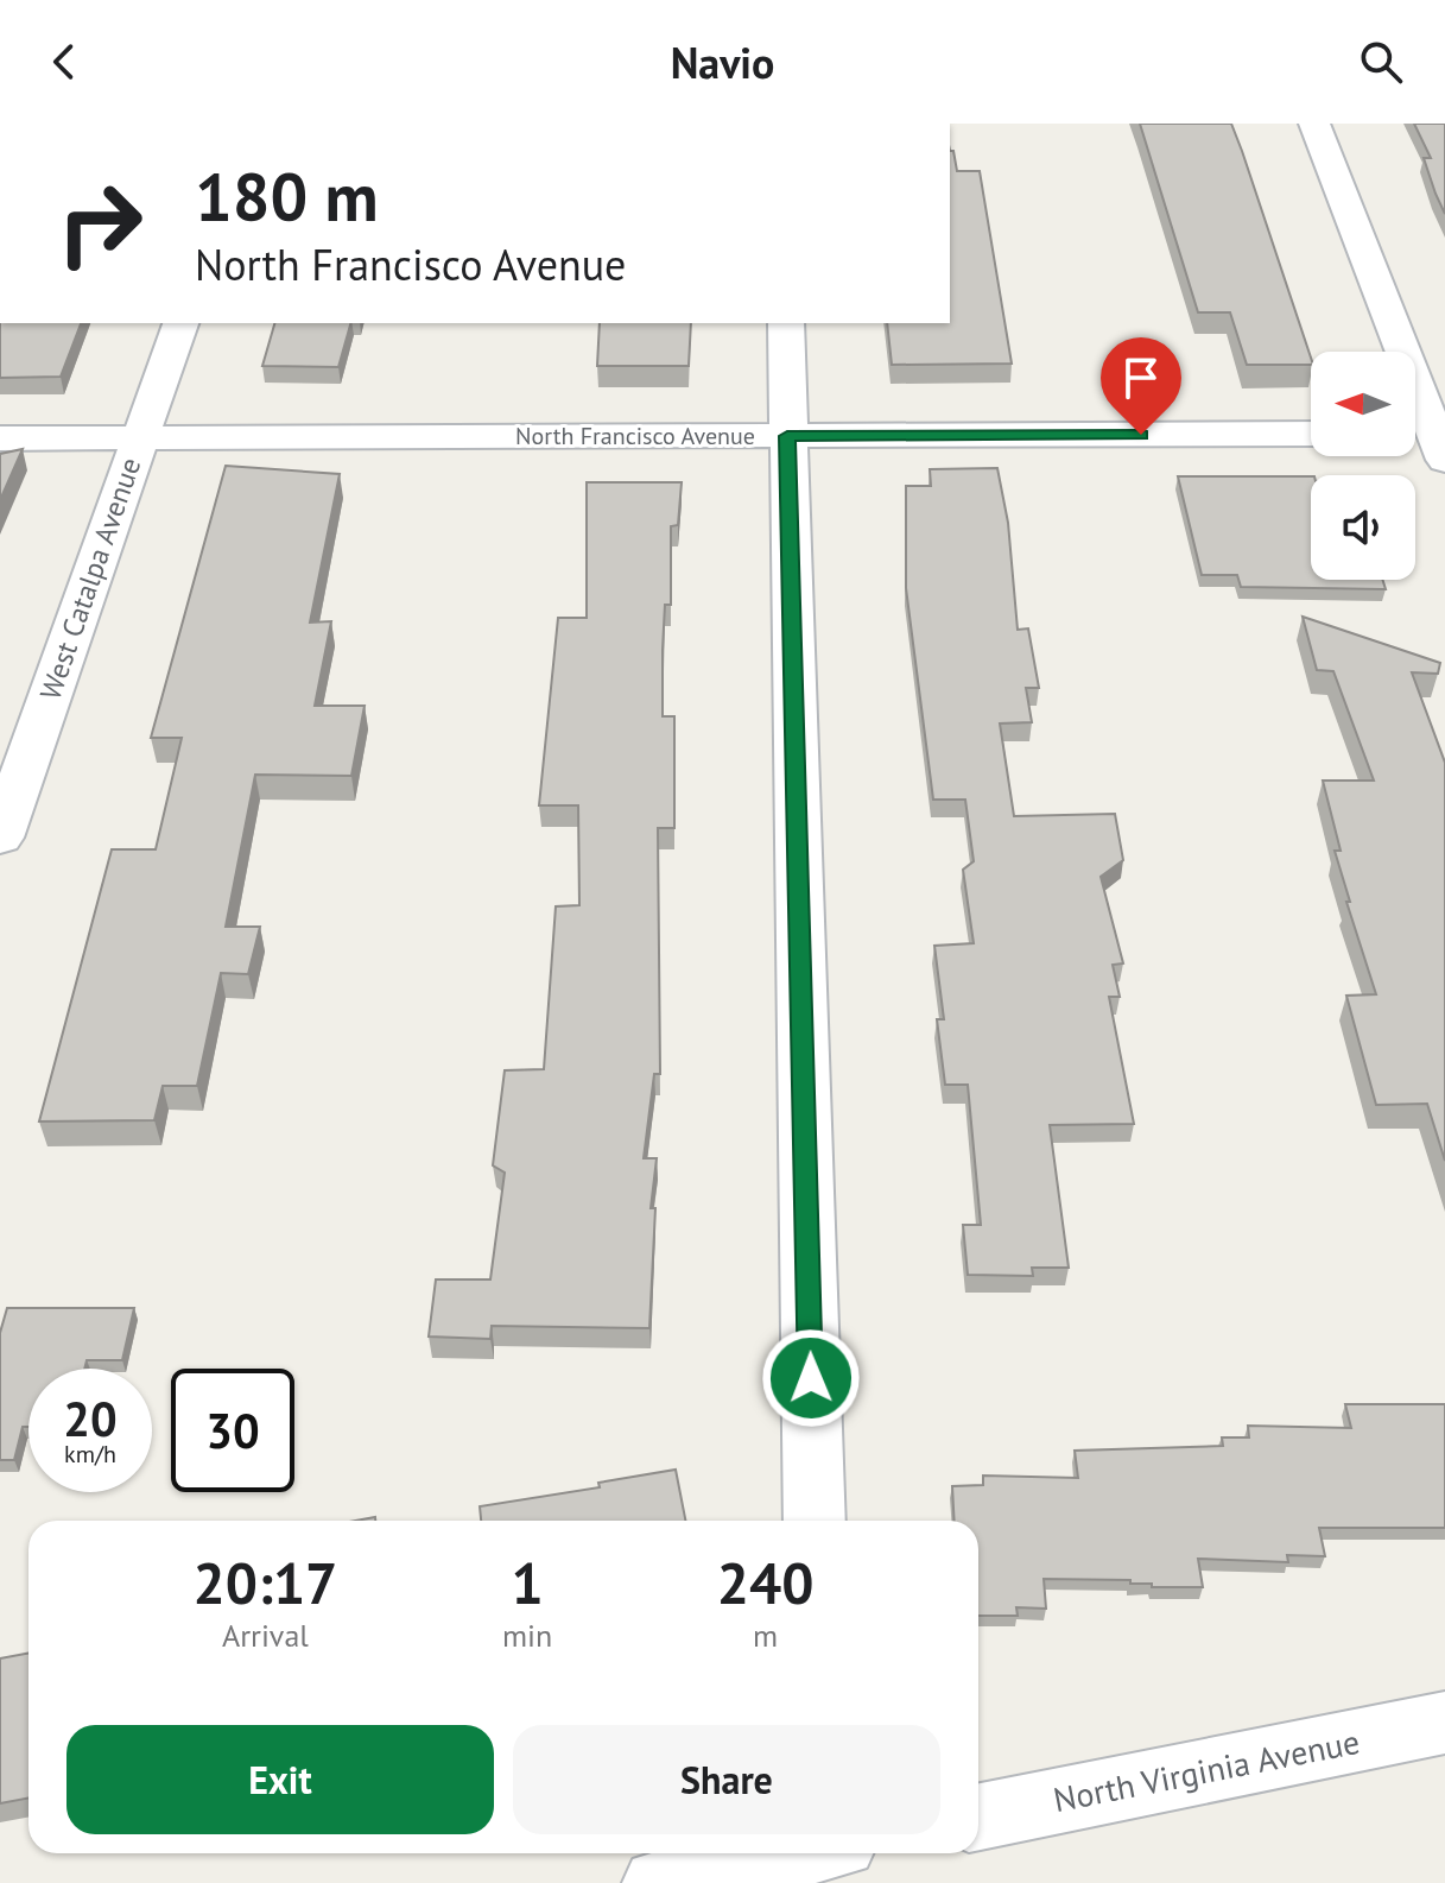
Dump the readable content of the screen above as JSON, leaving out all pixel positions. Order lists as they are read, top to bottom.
{
  "streets": {
    "street": ["North Francisco Avenue", "West Catalpa Avenue", "North Virginia Avenue"]
  },
  "crossings": [
    ["North Francisco Avenue", "West Catalpa Avenue"]
  ],
  "north": "left",
  "page": {
    "header": "Navio",
    "turn": ["180 m", "North Francisco Avenue"],
    "speed": "20 km/h",
    "limit": "30",
    "eta": [
      "20:17",
      "Arrival",
      "1",
      "min",
      "240",
      "m"
    ],
    "buttons": ["Exit", "Share"]
  }
}
